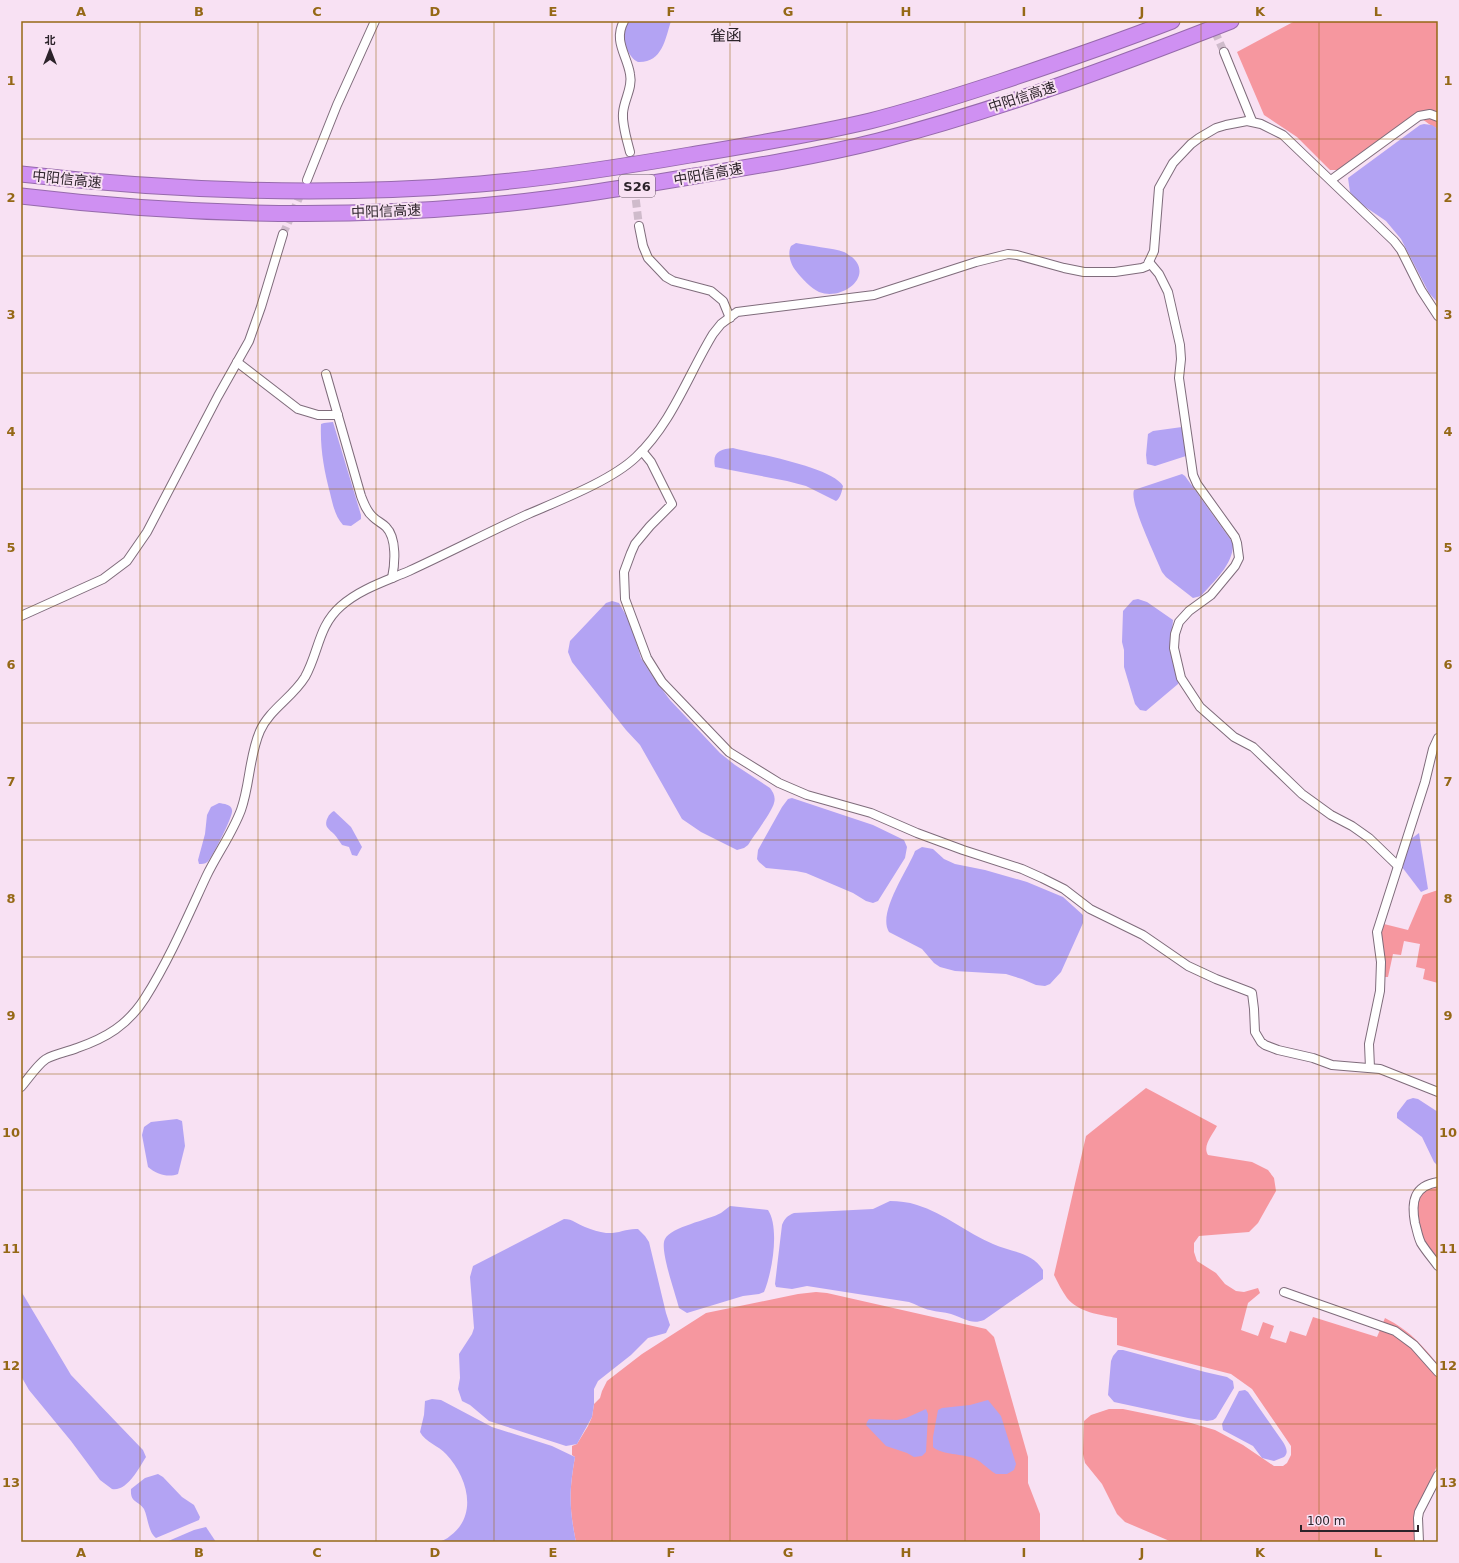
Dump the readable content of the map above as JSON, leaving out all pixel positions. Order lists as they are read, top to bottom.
{
  "streets": {
    "highway": ["中阳信高速", "S26"]
  },
  "districts": ["雀函"],
  "scale_bar": "100 m",
  "north": "top",
  "grid": {
    "columns": [
      "A",
      "B",
      "C",
      "D",
      "E",
      "F",
      "G",
      "H",
      "I",
      "J",
      "K",
      "L"
    ],
    "rows": [
      "1",
      "2",
      "3",
      "4",
      "5",
      "6",
      "7",
      "8",
      "9",
      "10",
      "11",
      "12",
      "13"
    ]
  }
}
